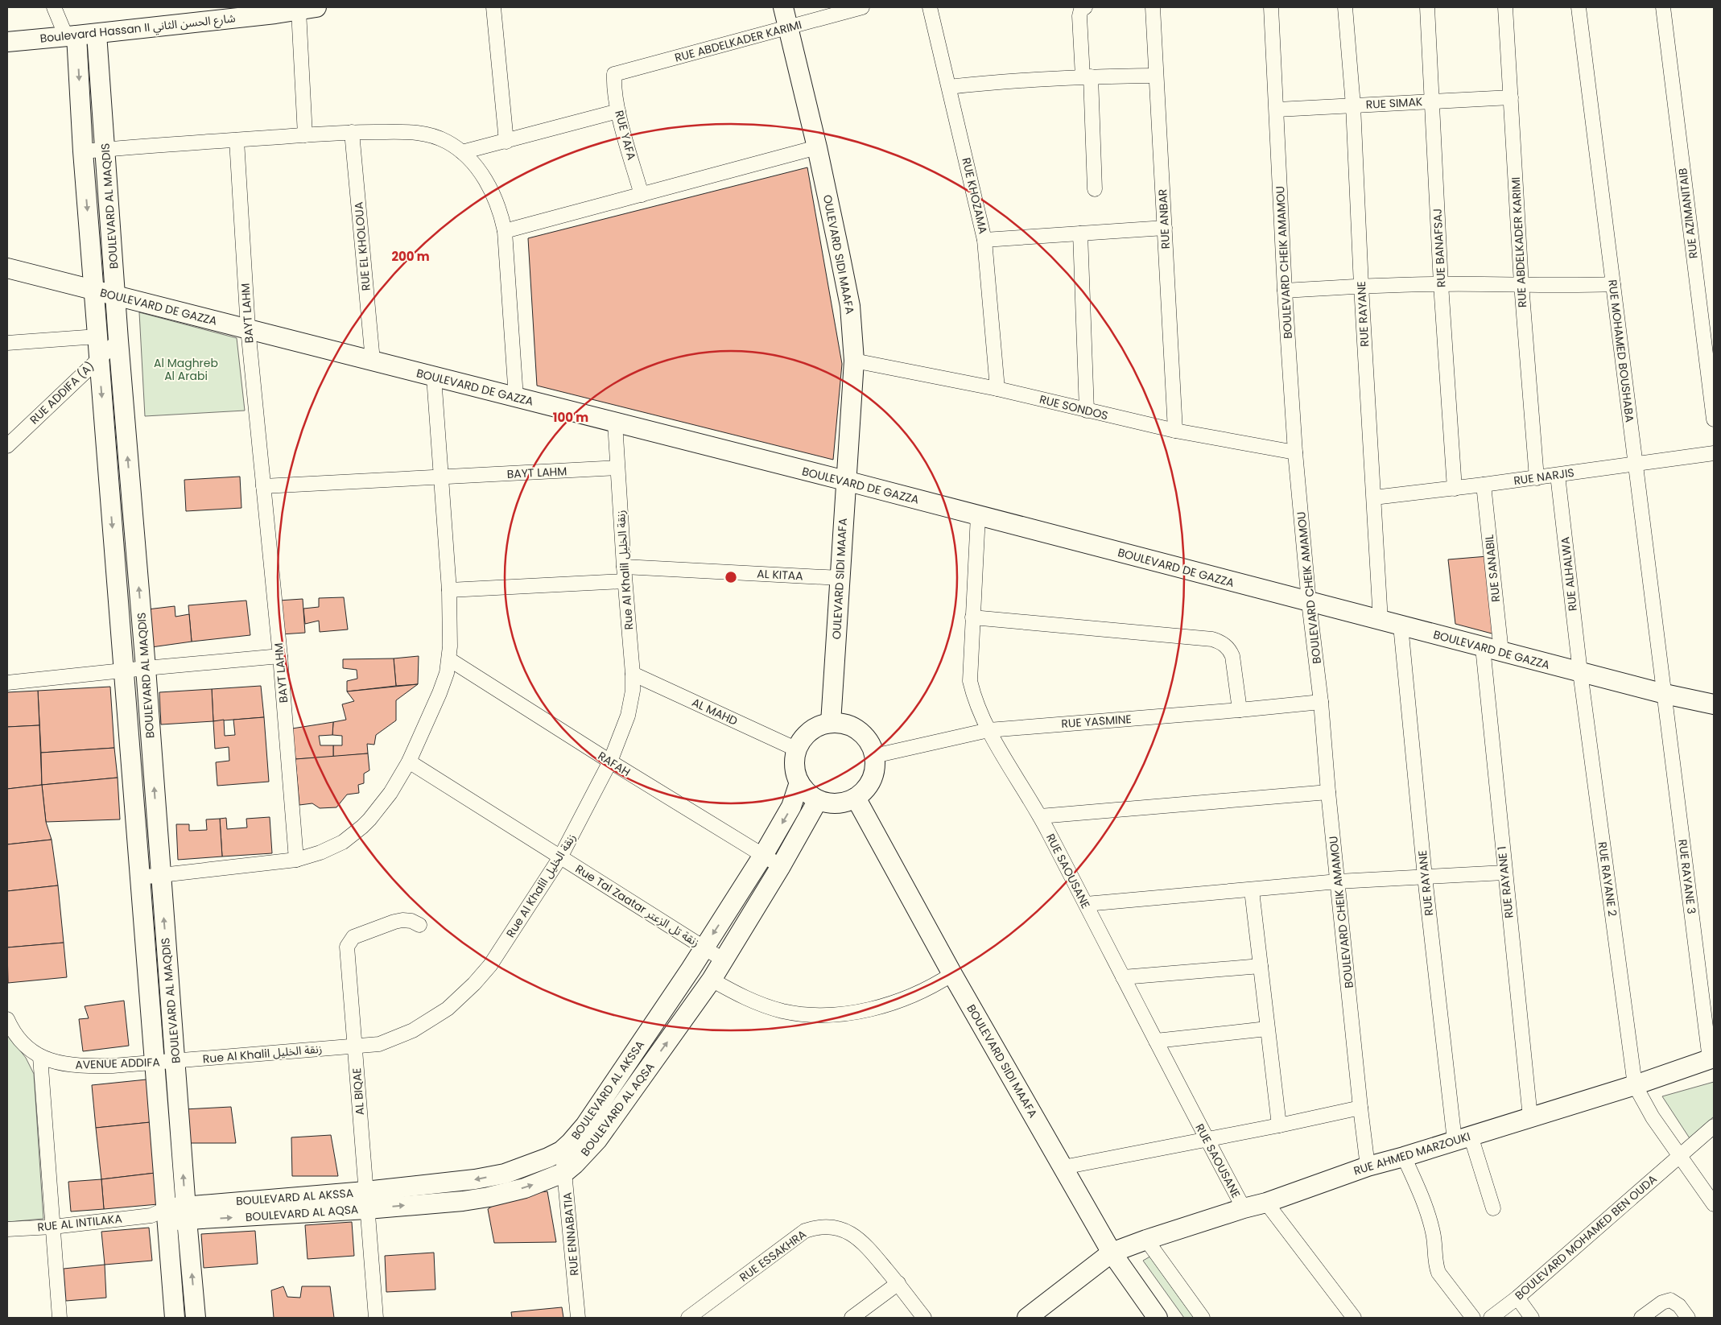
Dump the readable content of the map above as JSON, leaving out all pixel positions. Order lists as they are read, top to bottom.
{
  "streets": {
    "street": [
      "Boulevard Hassan II شارع الحسن الثاني",
      "RUE ABDELKADER KARIMI",
      "RUE SIMAK",
      "RUE YAFA",
      "RUE KHOZAMA",
      "BOULEVARD AL MAQDIS",
      "RUE AZIMANITAIB",
      "RUE ANBAR",
      "RUE EL KHOLOUA",
      "RUE BANAFSAJ",
      "OULEVARD SIDI MAAFA",
      "BOULEVARD CHEIK AMAMOU",
      "BOULEVARD DE GAZZA",
      "BAYT LAHM",
      "RUE RAYANE",
      "RUE MOHAMED BOUSHABA",
      "RUE ADDIFA (A)",
      "RUE SONDOS",
      "RUE NARJIS",
      "RUE SANABIL",
      "Rue Al Khalil زنقة الخليل",
      "RUE ALHALWA",
      "AL KITAA",
      "AL MAHD",
      "RUE YASMINE",
      "RAFAH",
      "RUE SAOUSANE",
      "RUE RAYANE 3",
      "RUE RAYANE 2",
      "RUE RAYANE 1",
      "Rue Tal Zaatar زنقة تل الزعتر",
      "BOULEVARD SIDI MAAFA",
      "AVENUE ADDIFA",
      "BOULEVARD AL AKSSA",
      "AL BIQAE",
      "BOULEVARD AL AQSA",
      "RUE AHMED MARZOUKI",
      "RUE AL INTILAKA",
      "RUE ENNABATIA",
      "BOULEVARD MOHAMED BEN OUDA",
      "RUE ESSAKHRA"
    ]
  },
  "crossings": [
    ["Boulevard Hassan II شارع الحسن الثاني", "BOULEVARD AL MAQDIS"],
    ["RUE ABDELKADER KARIMI", "RUE SIMAK"],
    ["RUE ABDELKADER KARIMI", "RUE YAFA"],
    ["RUE ABDELKADER KARIMI", "OULEVARD SIDI MAAFA"],
    ["RUE ABDELKADER KARIMI", "RUE NARJIS"],
    ["RUE SIMAK", "RUE BANAFSAJ"],
    ["RUE SIMAK", "BOULEVARD CHEIK AMAMOU"],
    ["RUE SIMAK", "RUE RAYANE"],
    ["RUE KHOZAMA", "RUE SONDOS"],
    ["BOULEVARD AL MAQDIS", "BOULEVARD DE GAZZA"],
    ["BOULEVARD AL MAQDIS", "RUE ADDIFA (A)"],
    ["BOULEVARD AL MAQDIS", "Rue Al Khalil زنقة الخليل"],
    ["BOULEVARD AL MAQDIS", "AVENUE ADDIFA"],
    ["BOULEVARD AL MAQDIS", "BOULEVARD AL AQSA"],
    ["BOULEVARD AL MAQDIS", "RUE AL INTILAKA"],
    ["RUE ANBAR", "RUE SONDOS"],
    ["RUE EL KHOLOUA", "BOULEVARD DE GAZZA"],
    ["RUE BANAFSAJ", "RUE NARJIS"],
    ["OULEVARD SIDI MAAFA", "BOULEVARD DE GAZZA"],
    ["OULEVARD SIDI MAAFA", "RUE SONDOS"],
    ["OULEVARD SIDI MAAFA", "AL KITAA"],
    ["OULEVARD SIDI MAAFA", "AL MAHD"],
    ["OULEVARD SIDI MAAFA", "RUE YASMINE"],
    ["OULEVARD SIDI MAAFA", "BOULEVARD SIDI MAAFA"],
    ["OULEVARD SIDI MAAFA", "BOULEVARD AL AKSSA"],
    ["OULEVARD SIDI MAAFA", "BOULEVARD AL AQSA"],
    ["BOULEVARD CHEIK AMAMOU", "BOULEVARD DE GAZZA"],
    ["BOULEVARD CHEIK AMAMOU", "RUE SONDOS"],
    ["BOULEVARD CHEIK AMAMOU", "RUE YASMINE"],
    ["BOULEVARD CHEIK AMAMOU", "RUE AHMED MARZOUKI"],
    ["BOULEVARD DE GAZZA", "BAYT LAHM"],
    ["BOULEVARD DE GAZZA", "RUE RAYANE"],
    ["BOULEVARD DE GAZZA", "RUE MOHAMED BOUSHABA"],
    ["BOULEVARD DE GAZZA", "RUE SANABIL"],
    ["BOULEVARD DE GAZZA", "Rue Al Khalil زنقة الخليل"],
    ["BOULEVARD DE GAZZA", "RUE ALHALWA"],
    ["BOULEVARD DE GAZZA", "RUE SAOUSANE"],
    ["BOULEVARD DE GAZZA", "RUE RAYANE 3"],
    ["BOULEVARD DE GAZZA", "RUE RAYANE 2"],
    ["BOULEVARD DE GAZZA", "RUE RAYANE 1"],
    ["BAYT LAHM", "Rue Al Khalil زنقة الخليل"],
    ["RUE RAYANE", "RUE NARJIS"],
    ["RUE RAYANE", "RUE AHMED MARZOUKI"],
    ["RUE MOHAMED BOUSHABA", "RUE NARJIS"],
    ["RUE MOHAMED BOUSHABA", "RUE RAYANE 3"],
    ["RUE NARJIS", "RUE SANABIL"],
    ["RUE NARJIS", "RUE ALHALWA"],
    ["Rue Al Khalil زنقة الخليل", "AL KITAA"],
    ["Rue Al Khalil زنقة الخليل", "AL MAHD"],
    ["Rue Al Khalil زنقة الخليل", "RAFAH"],
    ["Rue Al Khalil زنقة الخليل", "Rue Tal Zaatar زنقة تل الزعتر"],
    ["Rue Al Khalil زنقة الخليل", "AVENUE ADDIFA"],
    ["Rue Al Khalil زنقة الخليل", "AL BIQAE"],
    ["RUE ALHALWA", "RUE RAYANE 2"],
    ["AL MAHD", "RUE YASMINE"],
    ["AL MAHD", "BOULEVARD SIDI MAAFA"],
    ["AL MAHD", "BOULEVARD AL AKSSA"],
    ["AL MAHD", "BOULEVARD AL AQSA"],
    ["RUE YASMINE", "RUE SAOUSANE"],
    ["RUE YASMINE", "BOULEVARD SIDI MAAFA"],
    ["RUE YASMINE", "BOULEVARD AL AKSSA"],
    ["RUE YASMINE", "BOULEVARD AL AQSA"],
    ["RAFAH", "BOULEVARD AL AKSSA"],
    ["RAFAH", "BOULEVARD AL AQSA"],
    ["RUE SAOUSANE", "RUE AHMED MARZOUKI"],
    ["RUE RAYANE 3", "RUE AHMED MARZOUKI"],
    ["RUE RAYANE 2", "RUE AHMED MARZOUKI"],
    ["RUE RAYANE 1", "RUE AHMED MARZOUKI"],
    ["Rue Tal Zaatar زنقة تل الزعتر", "BOULEVARD AL AKSSA"],
    ["Rue Tal Zaatar زنقة تل الزعتر", "BOULEVARD AL AQSA"],
    ["BOULEVARD SIDI MAAFA", "BOULEVARD AL AKSSA"],
    ["BOULEVARD SIDI MAAFA", "BOULEVARD AL AQSA"],
    ["BOULEVARD SIDI MAAFA", "RUE AHMED MARZOUKI"],
    ["BOULEVARD AL AKSSA", "AL BIQAE"],
    ["BOULEVARD AL AKSSA", "BOULEVARD AL AQSA"],
    ["BOULEVARD AL AKSSA", "RUE ENNABATIA"],
    ["AL BIQAE", "BOULEVARD AL AQSA"],
    ["BOULEVARD AL AQSA", "RUE AL INTILAKA"],
    ["BOULEVARD AL AQSA", "RUE ENNABATIA"]
  ],
  "one_way": ["BOULEVARD AL AKSSA", "BOULEVARD AL AQSA"],
  "parks": ["Al Maghreb Al Arabi"],
  "rings": ["200 m", "100 m"]
}
